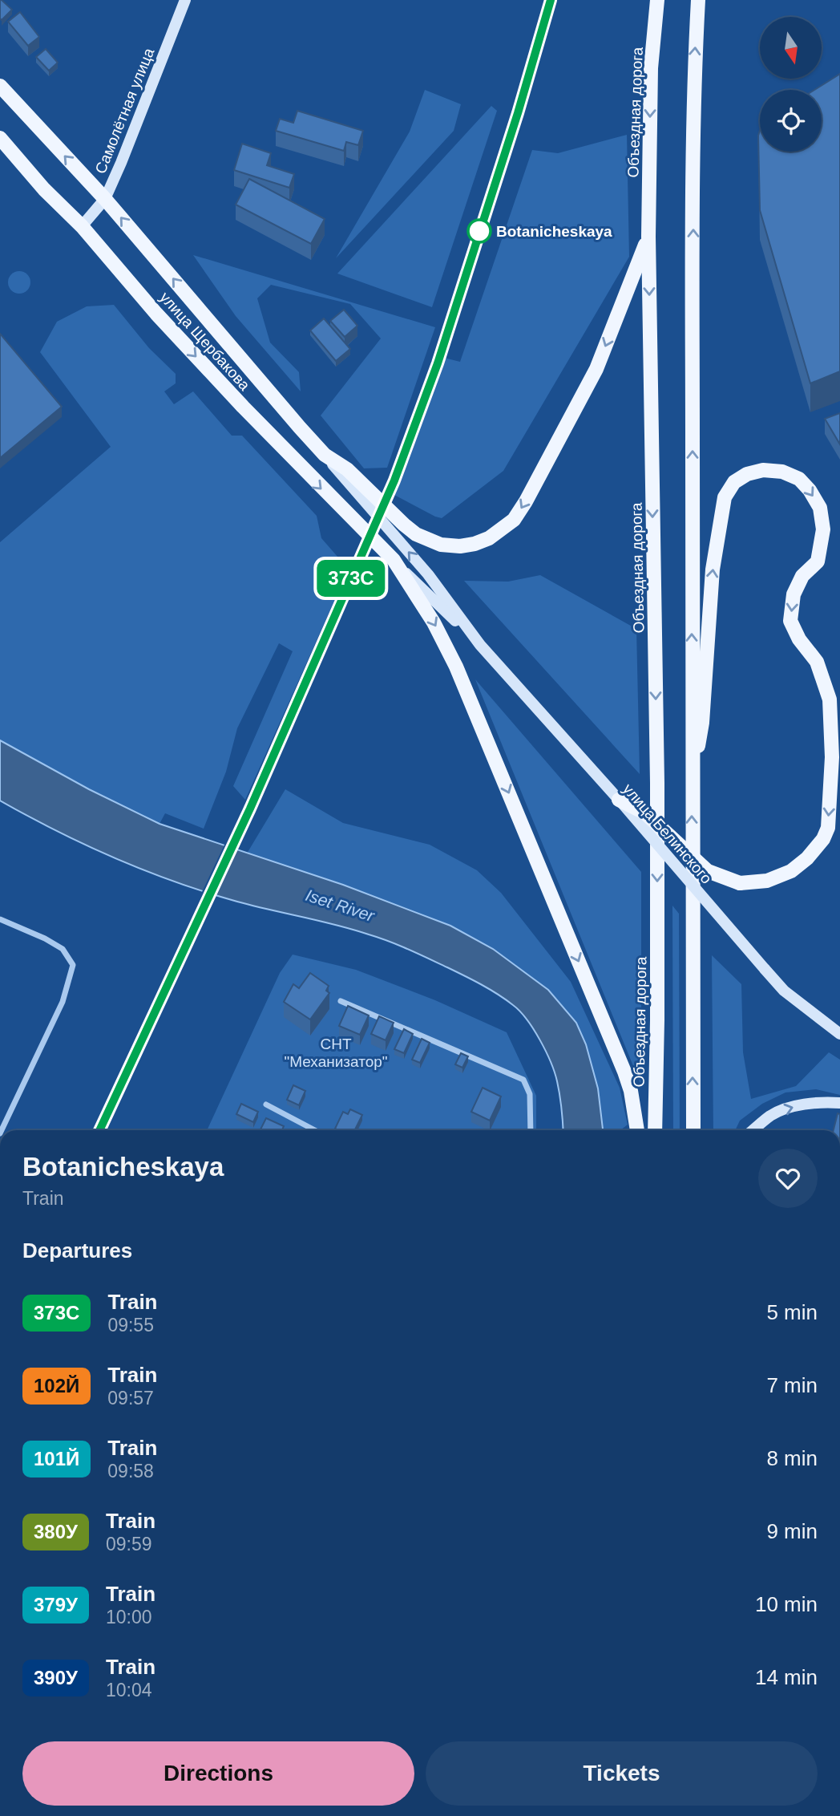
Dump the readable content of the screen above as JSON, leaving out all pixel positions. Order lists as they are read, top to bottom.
{
  "streets": {
    "main road": [
      "Самолётная улица",
      "Объездная дорога",
      "улица Щербакова",
      "улица Белинского"
    ]
  },
  "crossings": [
    ["Самолётная улица", "улица Щербакова"],
    ["Объездная дорога", "улица Щербакова"],
    ["улица Щербакова", "улица Белинского"]
  ],
  "water": ["Iset River"],
  "parks": ["СНТ \"Механизатор\""],
  "places": ["Botanicheskaya"],
  "north": "bottom",
  "page": {
    "on_map": "373C",
    "heading": [
      ["Botanicheskaya", "Train"],
      "Departures"
    ],
    "list": [
      {
        "mark": "373C",
        "name": "Train",
        "note": "09:55",
        "value": "5 min"
      },
      {
        "mark": "102Й",
        "name": "Train",
        "note": "09:57",
        "value": "7 min"
      },
      {
        "mark": "101Й",
        "name": "Train",
        "note": "09:58",
        "value": "8 min"
      },
      {
        "mark": "380У",
        "name": "Train",
        "note": "09:59",
        "value": "9 min"
      },
      {
        "mark": "379У",
        "name": "Train",
        "note": "10:00",
        "value": "10 min"
      },
      {
        "mark": "390У",
        "name": "Train",
        "note": "10:04",
        "value": "14 min"
      }
    ],
    "buttons": ["Directions", "Tickets"]
  }
}
